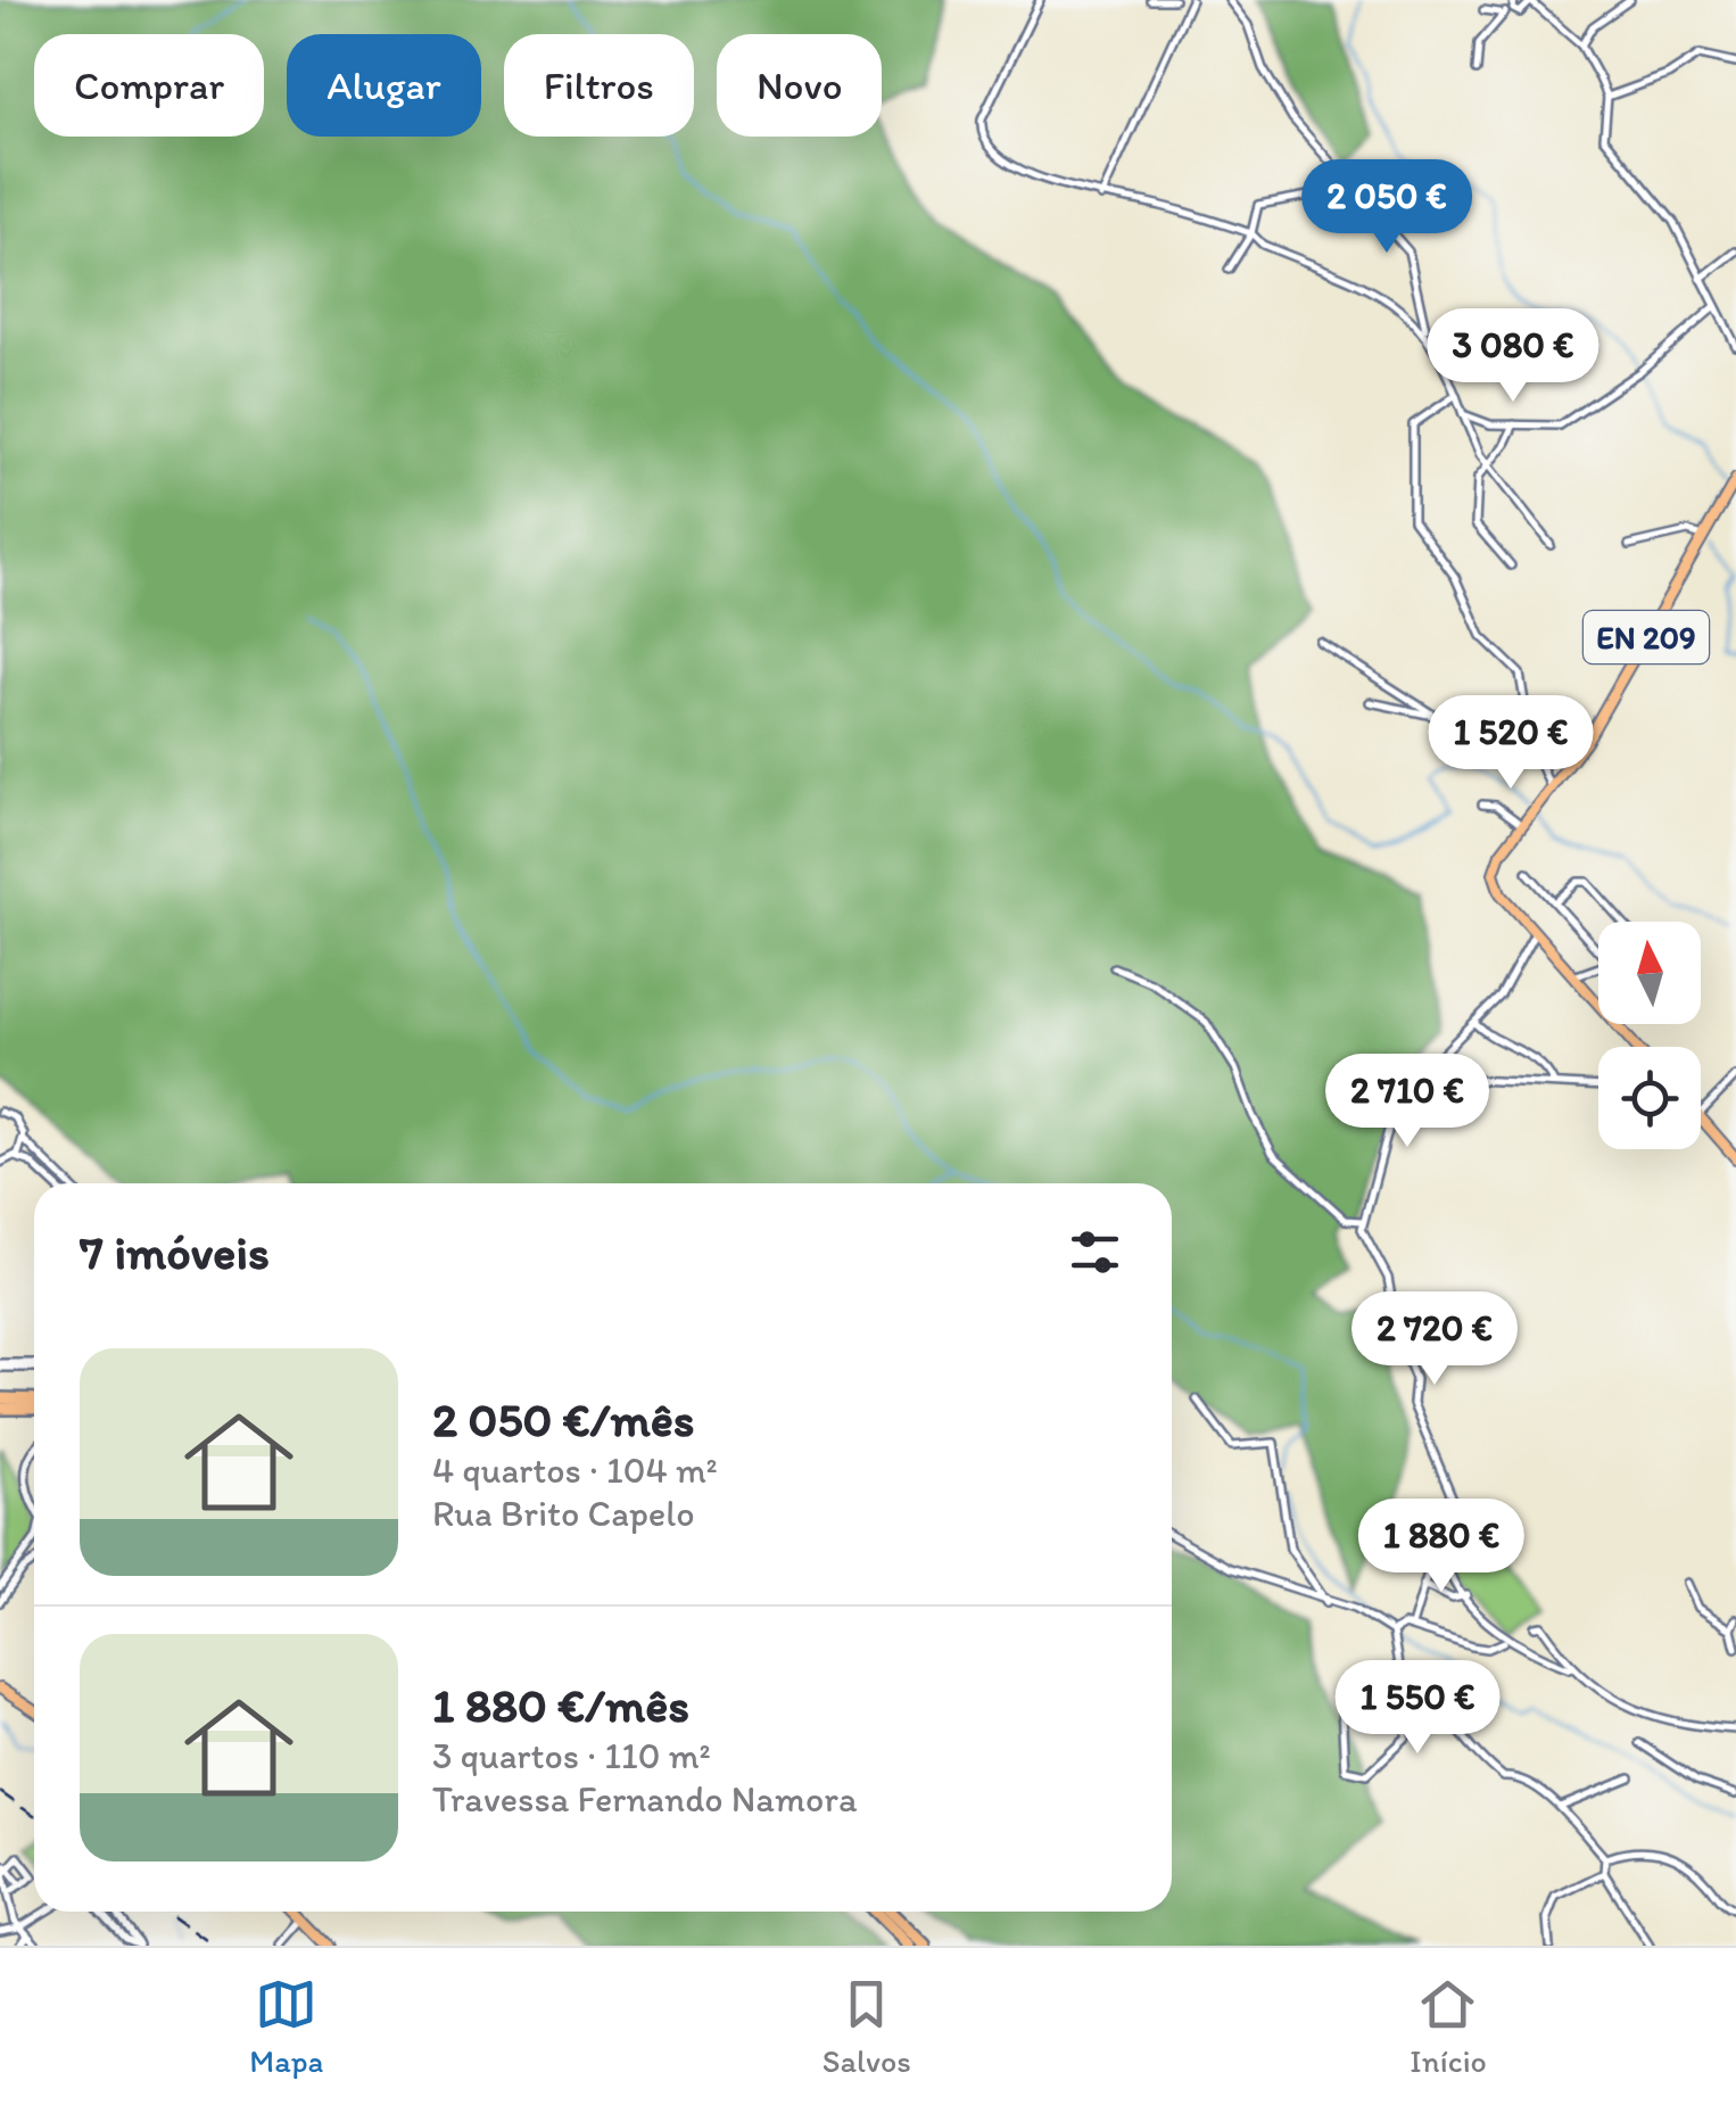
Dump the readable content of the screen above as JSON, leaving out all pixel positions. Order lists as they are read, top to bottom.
{
  "streets": {
    "main road": ["EN 209"]
  },
  "north": "top",
  "page": {
    "chip": [
      "Comprar",
      "Alugar",
      "Filtros",
      "Novo"
    ],
    "price": [
      "2 050 €",
      "3 080 €",
      "1 520 €",
      "2 710 €",
      "2 720 €",
      "1 880 €",
      "1 550 €"
    ],
    "heading": "7 imóveis",
    "list": [
      {
        "name": "2 050 €/mês",
        "note": "4 quartos · 104 m² · Rua Brito Capelo"
      },
      {
        "name": "1 880 €/mês",
        "note": "3 quartos · 110 m² · Travessa Fernando Namora"
      }
    ],
    "tabs": ["Mapa", "Salvos", "Início"]
  }
}
